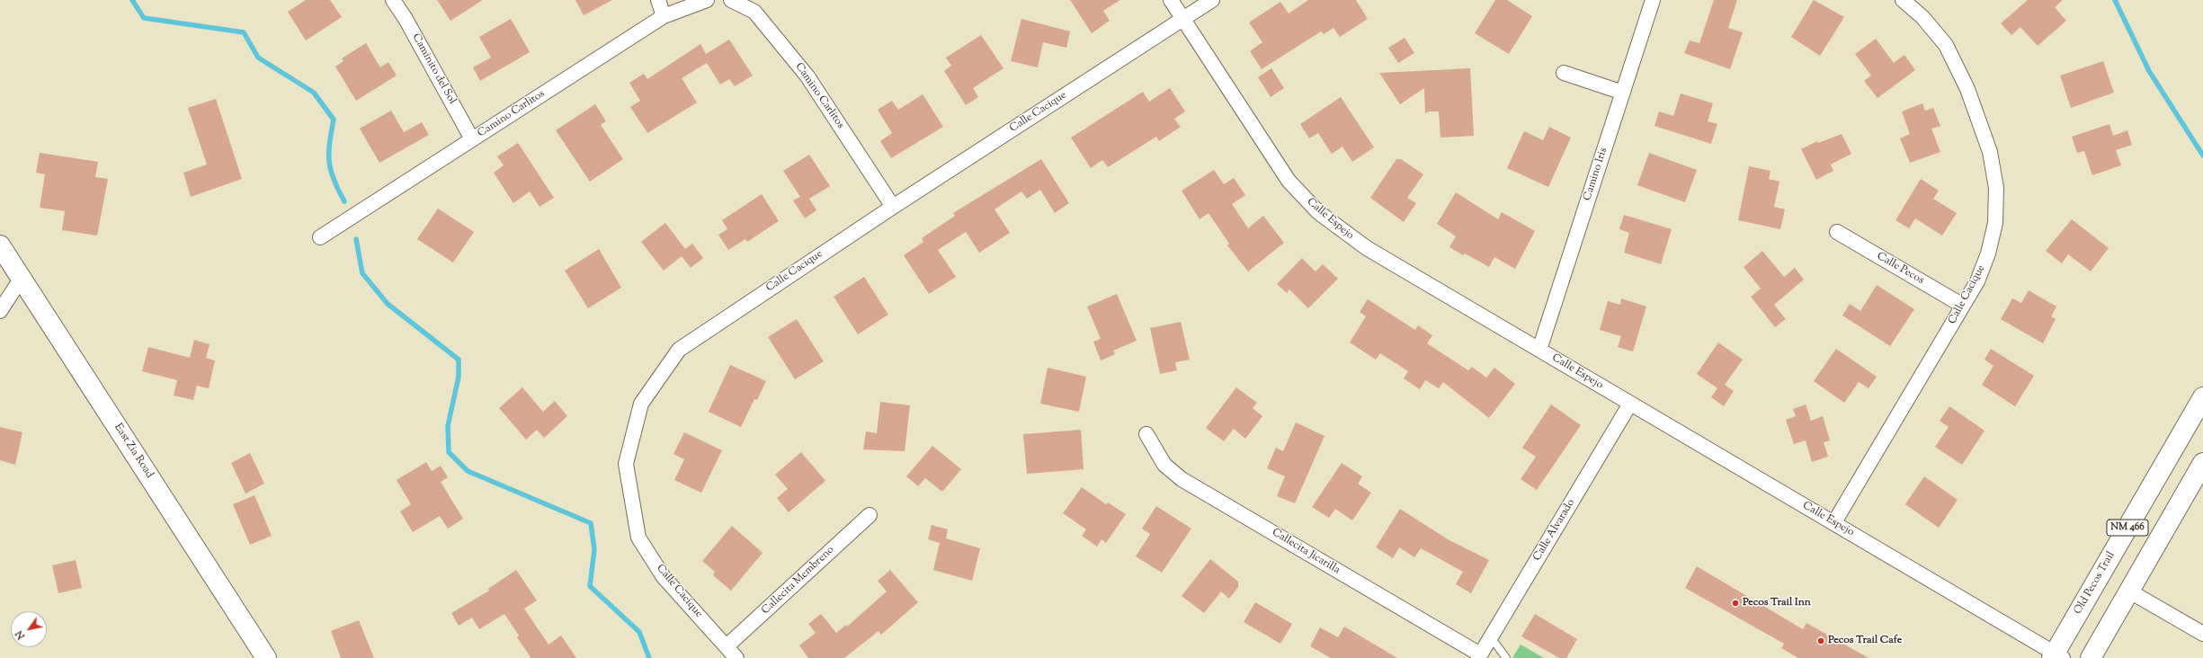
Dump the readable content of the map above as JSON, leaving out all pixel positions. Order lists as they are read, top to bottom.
{
  "streets": {
    "main road": ["East Zia Road", "NM 466", "Old Pecos Trail"],
    "street": [
      "Caminito del Sol",
      "Camino Carlitos",
      "Calle Cacique",
      "Camino Iris",
      "Calle Espejo",
      "Calle Pecos",
      "Calle Alvarado",
      "Callecita Jicarilla",
      "Callecita Membreno"
    ]
  },
  "crossings": [
    ["Caminito del Sol", "Camino Carlitos"],
    ["Camino Carlitos", "Calle Cacique"],
    ["Calle Cacique", "Calle Espejo"],
    ["Calle Cacique", "Calle Pecos"],
    ["Calle Cacique", "Callecita Membreno"],
    ["Camino Iris", "Calle Espejo"],
    ["Calle Espejo", "Calle Alvarado"],
    ["Calle Espejo", "Old Pecos Trail"],
    ["Calle Alvarado", "Callecita Jicarilla"]
  ],
  "places": ["Pecos Trail Inn", "Pecos Trail Cafe"],
  "north": "bottom left"
}
